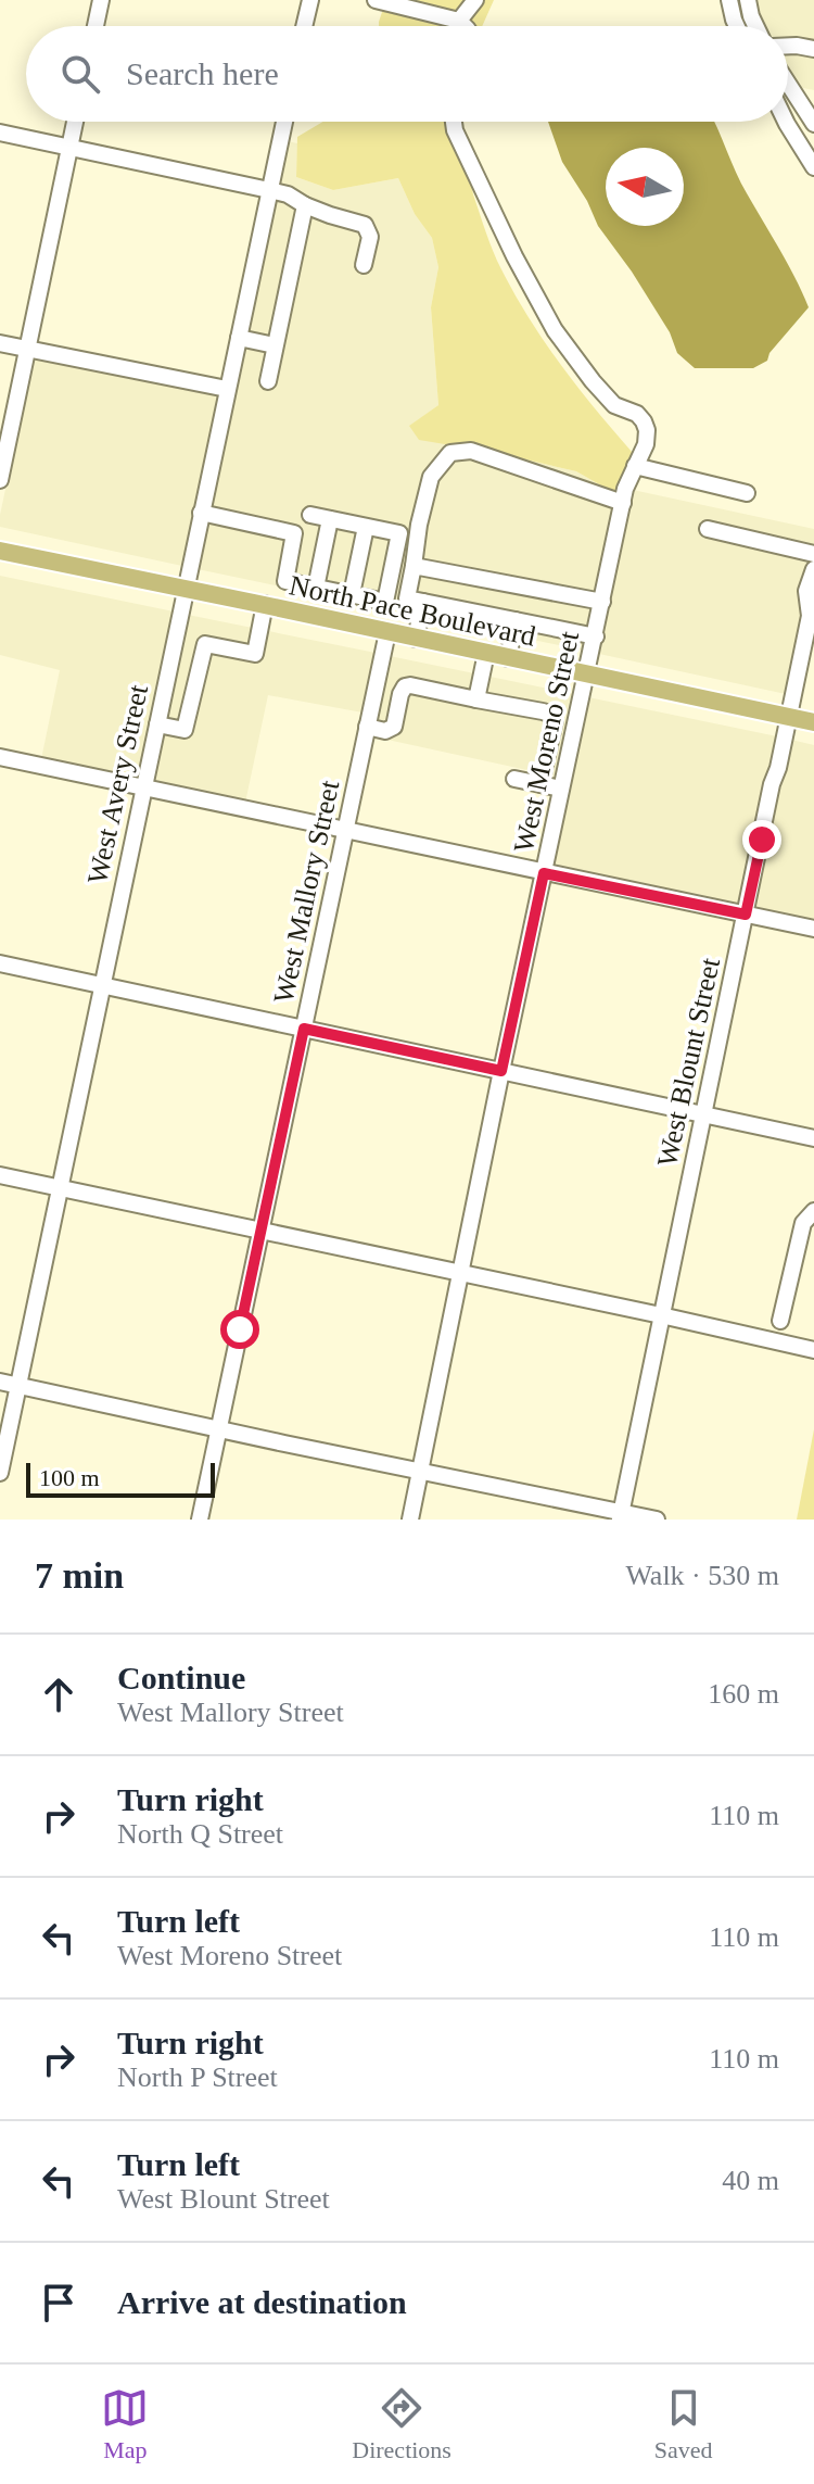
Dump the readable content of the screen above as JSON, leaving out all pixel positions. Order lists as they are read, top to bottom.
{
  "streets": {
    "main road": ["North Pace Boulevard"],
    "street": [
      "West Moreno Street",
      "West Avery Street",
      "West Mallory Street",
      "West Blount Street"
    ]
  },
  "crossings": [
    ["North Pace Boulevard", "West Moreno Street"],
    ["North Pace Boulevard", "West Avery Street"],
    ["North Pace Boulevard", "West Mallory Street"],
    ["North Pace Boulevard", "West Blount Street"]
  ],
  "scale_bar": "100 m",
  "north": "left",
  "page": {
    "search": "Search here",
    "scale": "100 m",
    "heading": ["7 min", "Walk · 530 m"],
    "list": [
      ["Continue", "West Mallory Street", "160 m"],
      ["Turn right", "North Q Street", "110 m"],
      ["Turn left", "West Moreno Street", "110 m"],
      ["Turn right", "North P Street", "110 m"],
      ["Turn left", "West Blount Street", "40 m"],
      "Arrive at destination"
    ],
    "nav": ["Map", "Directions", "Saved"]
  }
}
